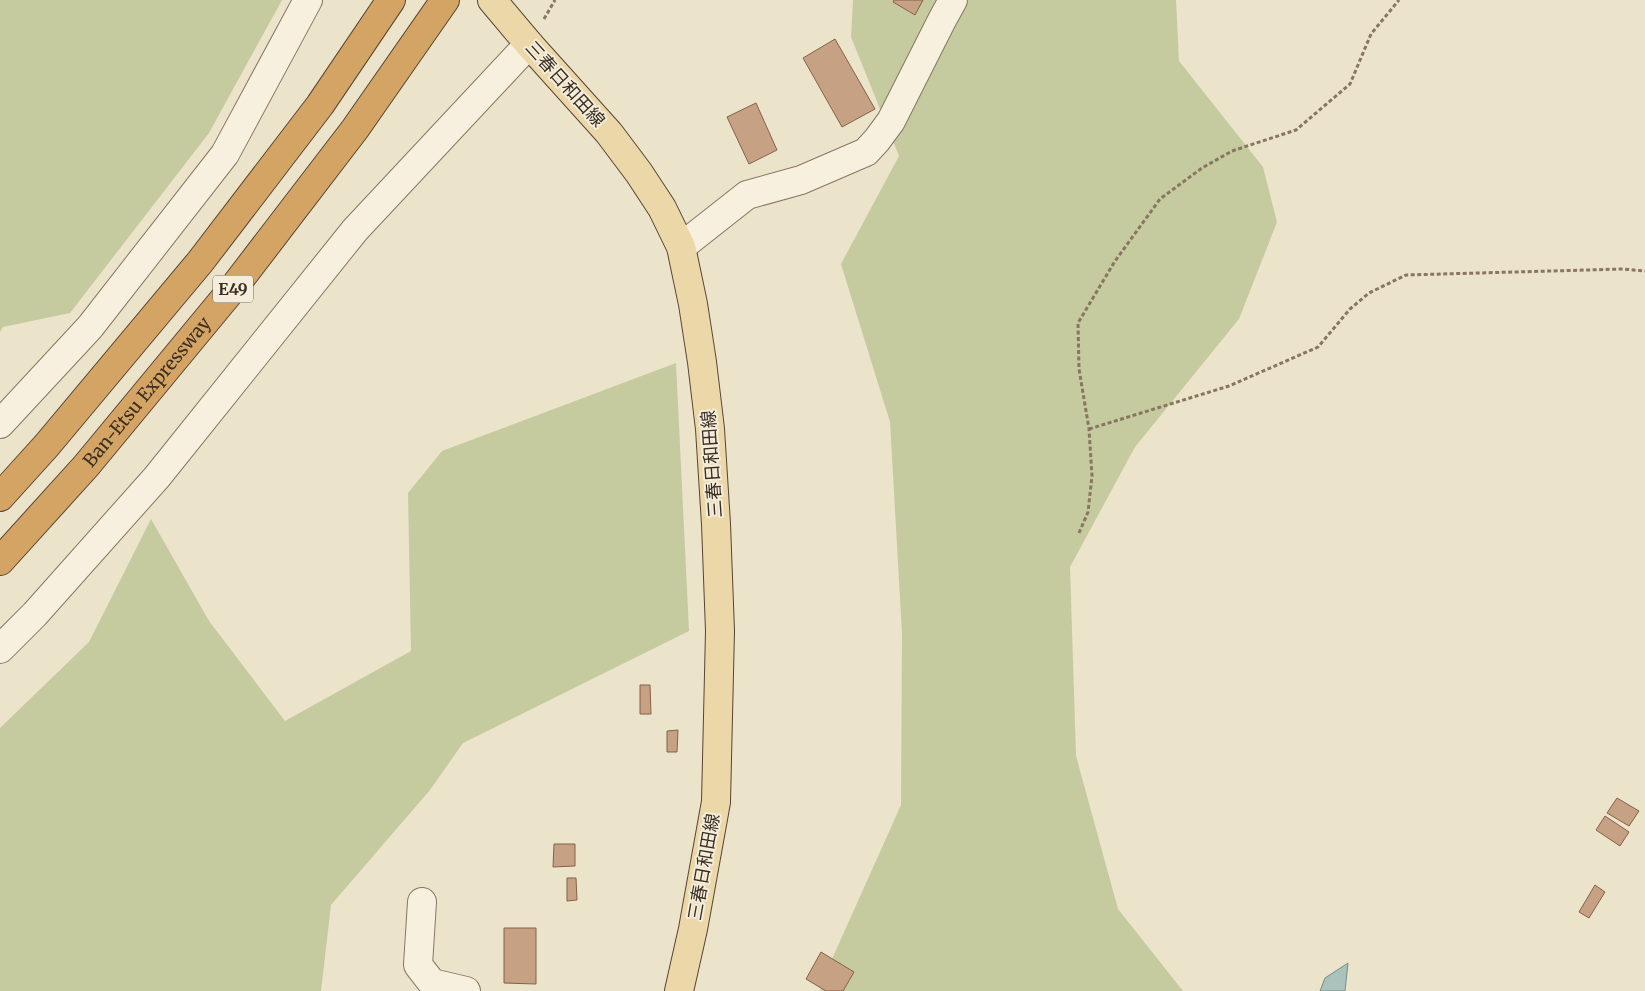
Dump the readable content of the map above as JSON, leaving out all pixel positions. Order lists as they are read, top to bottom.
{
  "streets": {
    "highway": ["E49", "Ban-Etsu Expressway"],
    "main road": ["三春日和田線"]
  }
}
